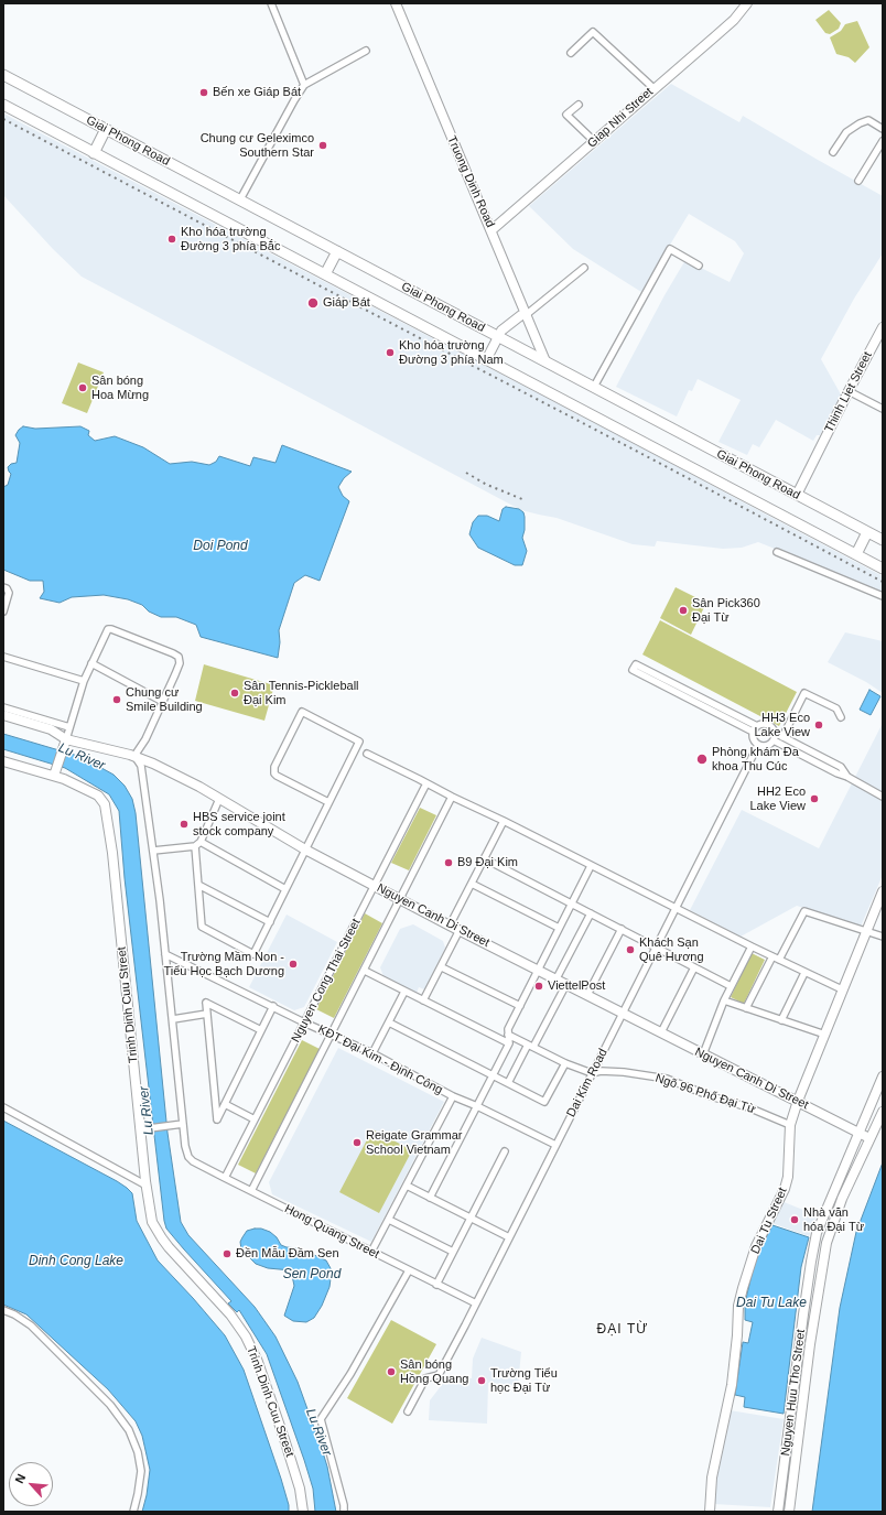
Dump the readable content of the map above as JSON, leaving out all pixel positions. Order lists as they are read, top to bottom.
{
  "streets": {
    "main road": [
      "Giap Nhi Street",
      "Giai Phong Road",
      "Truong Dinh Road",
      "Thinh Liet Street",
      "Nguyen Canh Di Street",
      "Trinh Dinh Cuu Street",
      "Dai Tu Street",
      "Nguyen Huu Tho Street"
    ],
    "street": [
      "Nguyen Cong Thai Street",
      "KĐT Đại Kim - Định Công",
      "Dai Kim Road",
      "Ngõ 96 Phố Đại Từ",
      "Hong Quang Street"
    ]
  },
  "crossings": [
    ["Giap Nhi Street", "Truong Dinh Road"],
    ["Giai Phong Road", "Truong Dinh Road"],
    ["Giai Phong Road", "Thinh Liet Street"],
    ["Nguyen Canh Di Street", "Nguyen Cong Thai Street"],
    ["Nguyen Canh Di Street", "Dai Kim Road"],
    ["Nguyen Canh Di Street", "Dai Tu Street"],
    ["Nguyen Canh Di Street", "Nguyen Huu Tho Street"],
    ["Nguyen Cong Thai Street", "KĐT Đại Kim - Định Công"],
    ["Nguyen Cong Thai Street", "Hong Quang Street"],
    ["KĐT Đại Kim - Định Công", "Dai Kim Road"],
    ["KĐT Đại Kim - Định Công", "Hong Quang Street"],
    ["Dai Kim Road", "Ngõ 96 Phố Đại Từ"],
    ["Dai Kim Road", "Hong Quang Street"],
    ["Ngõ 96 Phố Đại Từ", "Dai Tu Street"]
  ],
  "districts": ["ĐẠI TỪ"],
  "water": [
    "Doi Pond",
    "Lu River",
    "Dinh Cong Lake",
    "Sen Pond",
    "Dai Tu Lake"
  ],
  "places": [
    "Bến xe Giáp Bát",
    "Chung cư Geleximco Southern Star",
    "Kho hóa trường Đường 3 phía Bắc",
    "Giáp Bát",
    "Kho hóa trường Đường 3 phía Nam",
    "Sân bóng Hoa Mừng",
    "Sân Pick360 Đại Từ",
    "Sân Tennis-Pickleball Đại Kim",
    "Chung cư Smile Building",
    "HH3 Eco Lake View",
    "Phòng khám Đa khoa Thu Cúc",
    "HH2 Eco Lake View",
    "HBS service joint stock company",
    "B9 Đại Kim",
    "Khách Sạn Quê Hương",
    "Trường Mầm Non - Tiểu Học Bạch Dương",
    "ViettelPost",
    "Reigate Grammar School Vietnam",
    "Nhà văn hóa Đại Từ",
    "Đền Mẫu Đầm Sen",
    "Sân bóng Hồng Quang",
    "Trường Tiểu học Đại Từ"
  ],
  "north": "top left"
}
